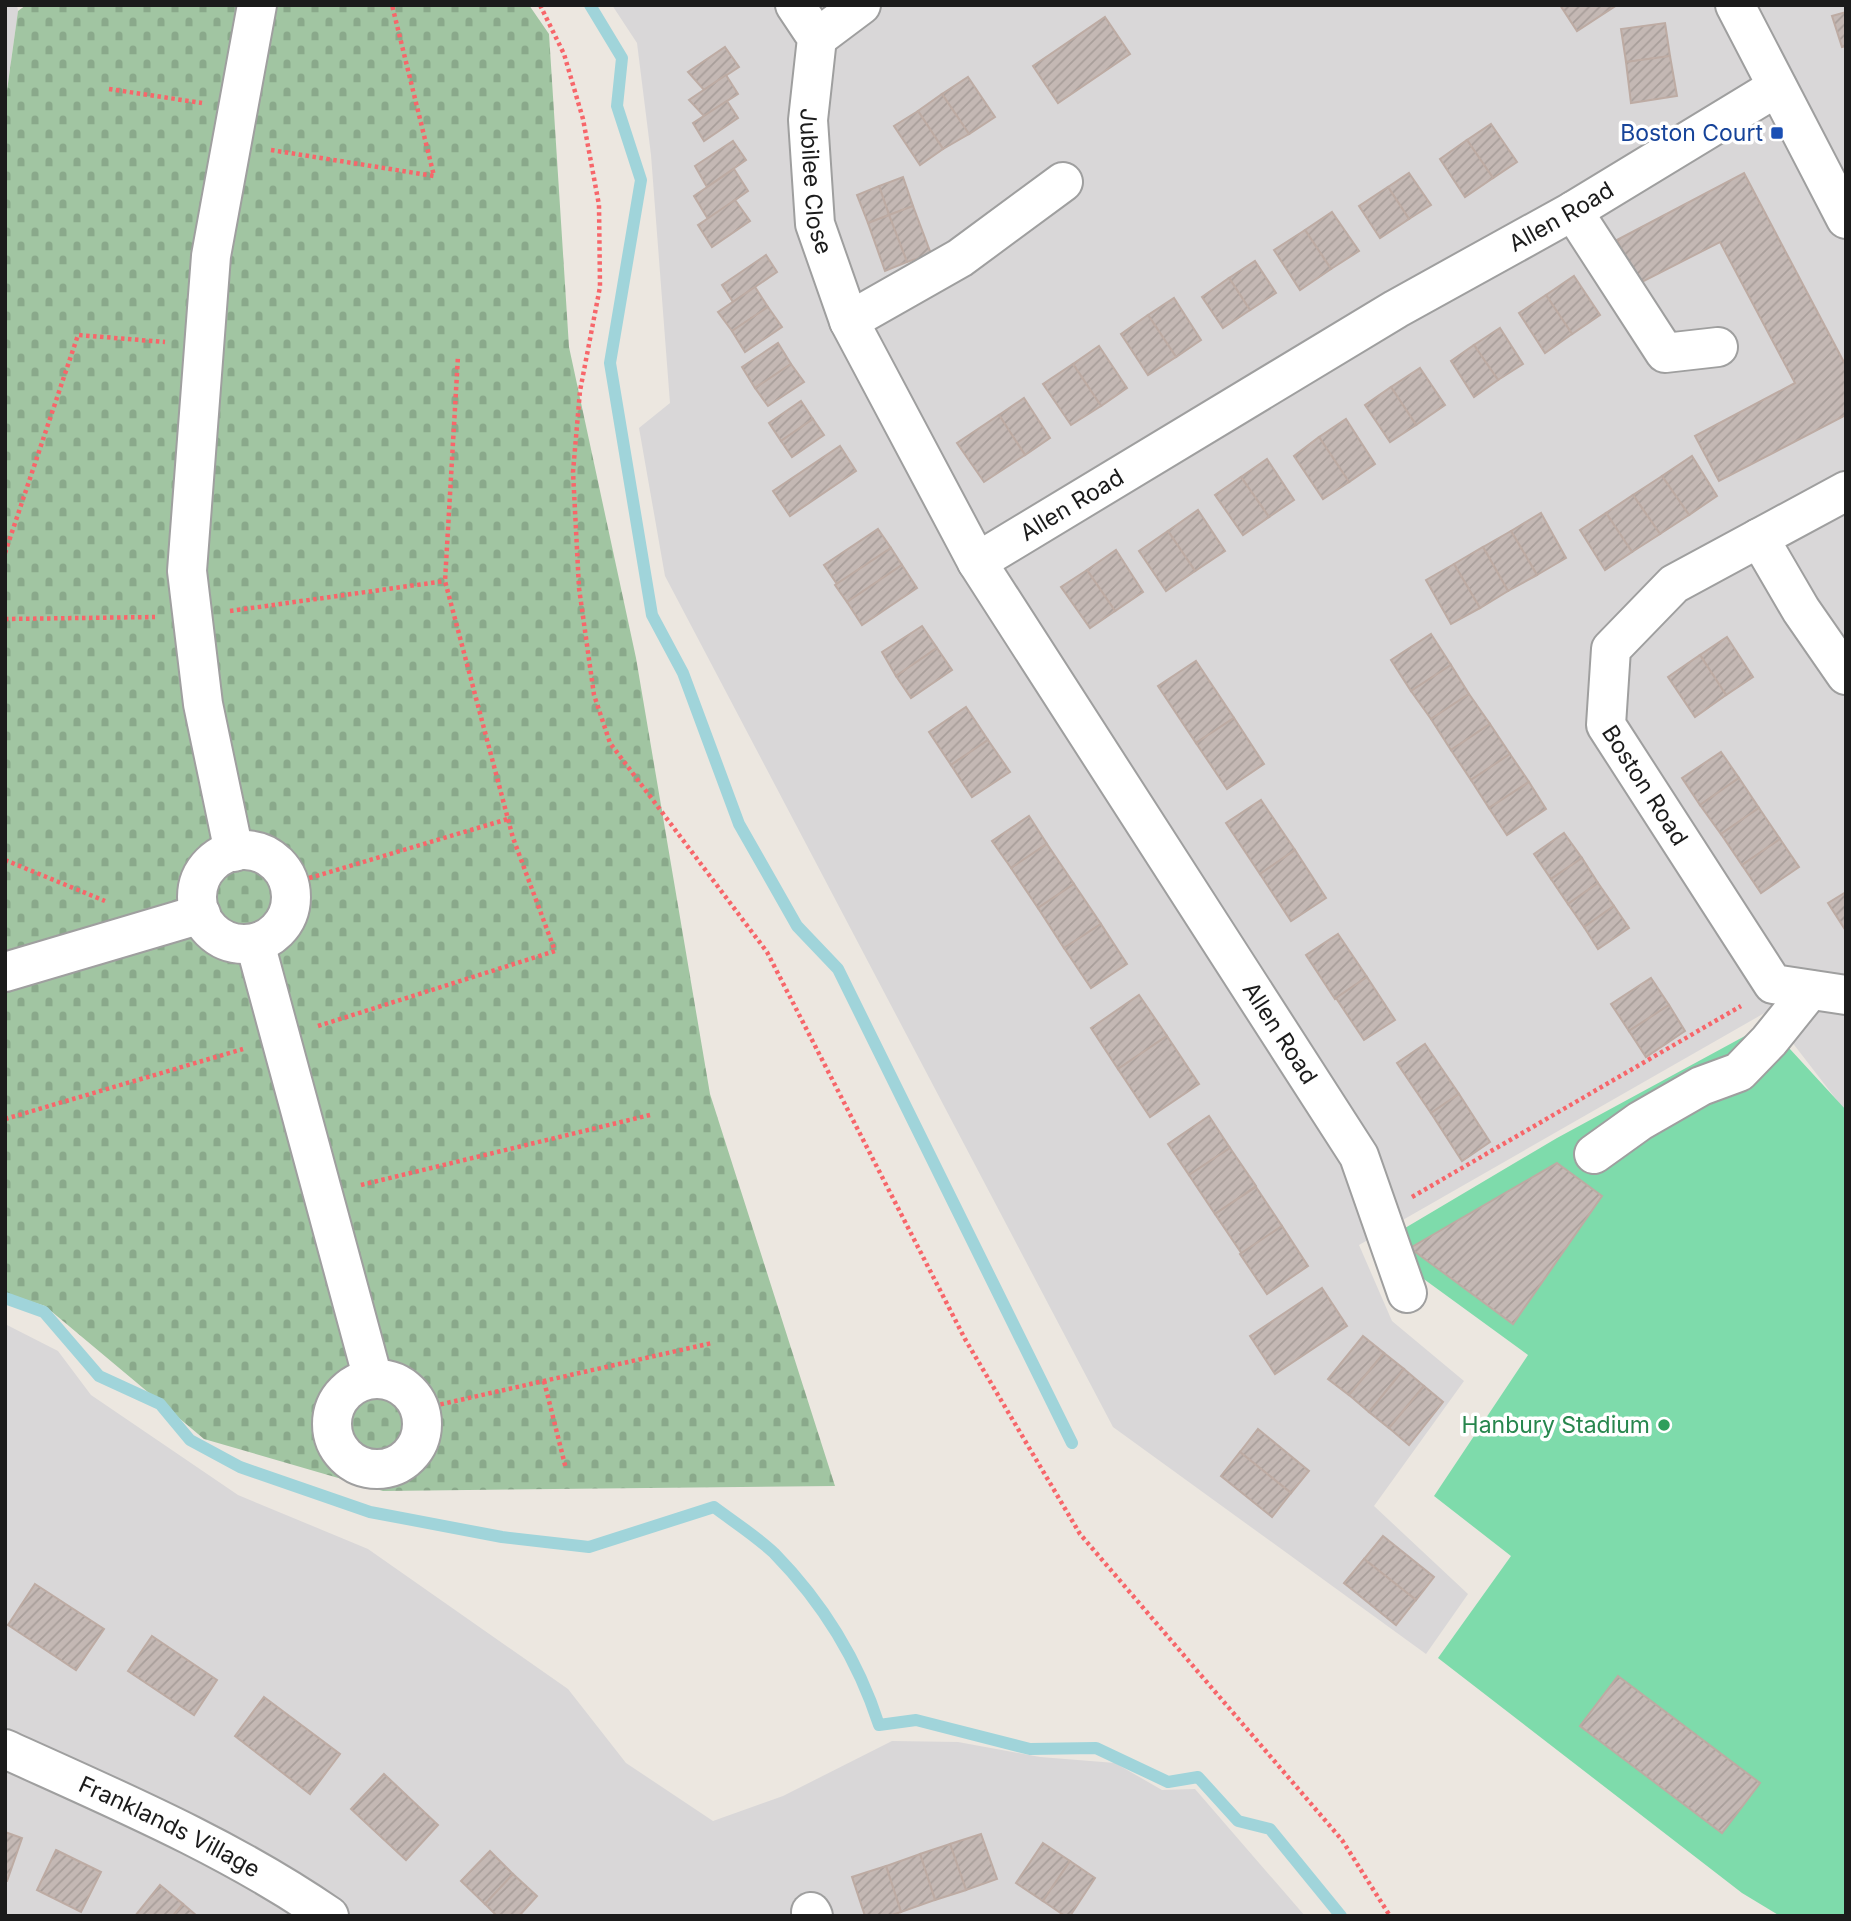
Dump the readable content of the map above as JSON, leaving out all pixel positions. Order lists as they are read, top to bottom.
{
  "streets": {
    "street": [
      "Jubilee Close",
      "Allen Road",
      "Boston Road",
      "Franklands Village"
    ]
  },
  "crossings": [
    ["Jubilee Close", "Allen Road"]
  ],
  "places": {
    "transit": ["Boston Court"],
    "other": ["Hanbury Stadium"]
  }
}
